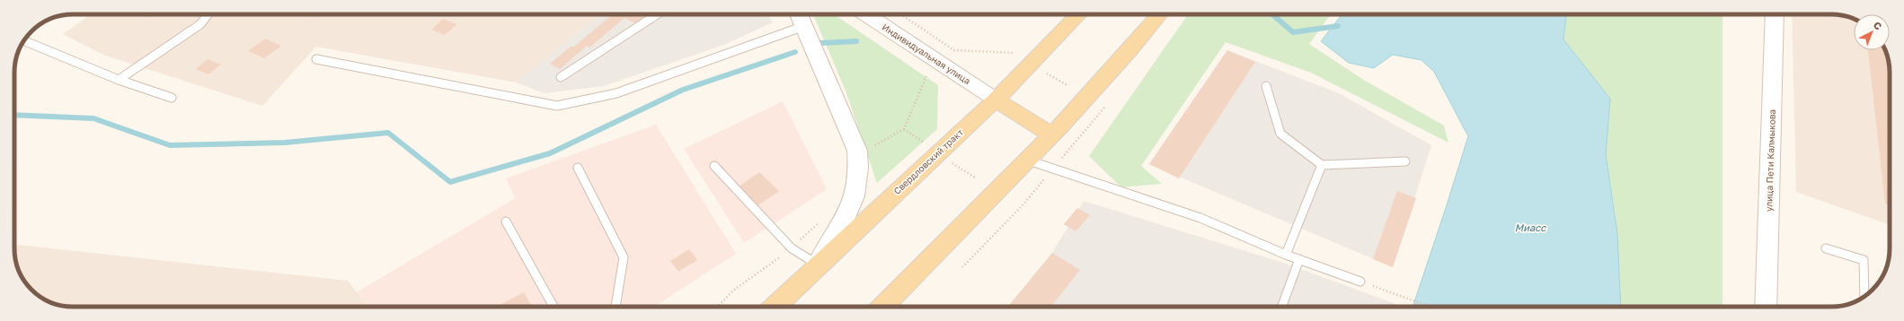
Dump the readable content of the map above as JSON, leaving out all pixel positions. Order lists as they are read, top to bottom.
{
  "streets": {
    "main road": ["Индивидуальная улица", "улица Пети Калмыкова", "Свердловский тракт"]
  },
  "crossings": [
    ["Индивидуальная улица", "Свердловский тракт"]
  ],
  "water": ["Миасс"],
  "north": "top right"
}
